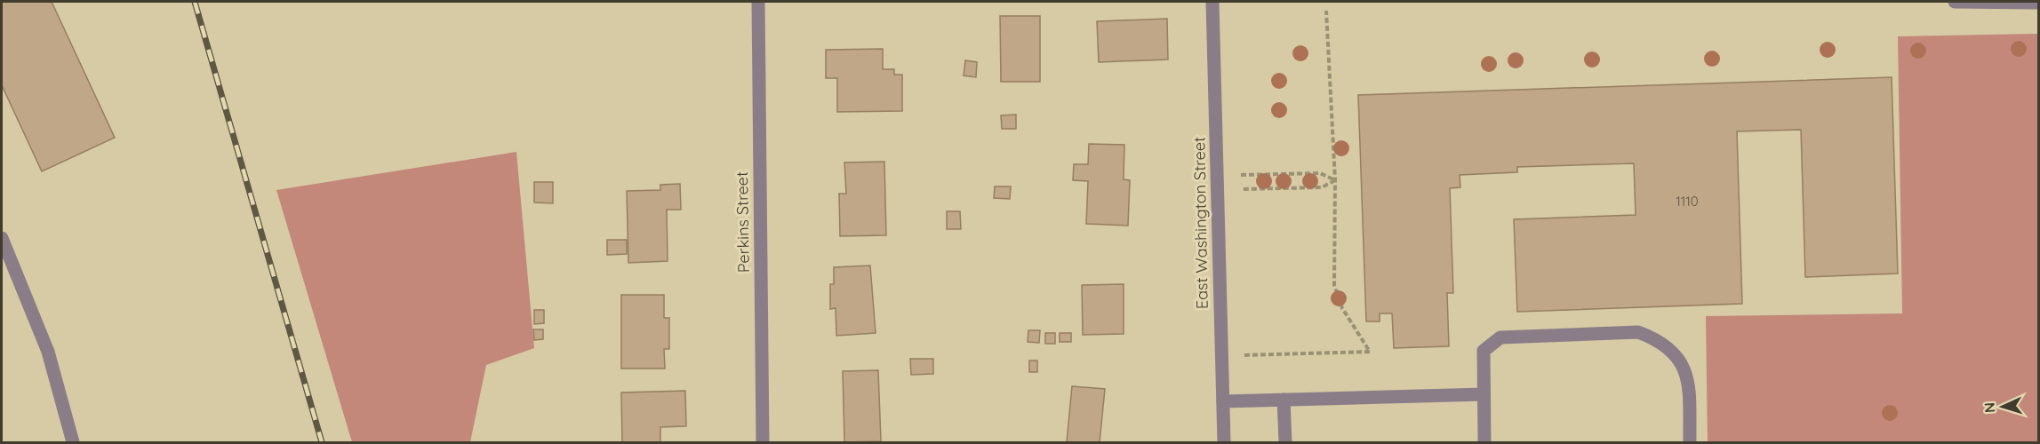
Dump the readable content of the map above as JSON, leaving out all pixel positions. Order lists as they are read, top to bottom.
{
  "streets": {
    "street": ["Perkins Street", "East Washington Street"]
  },
  "house_numbers": ["1110"],
  "north": "left"
}
